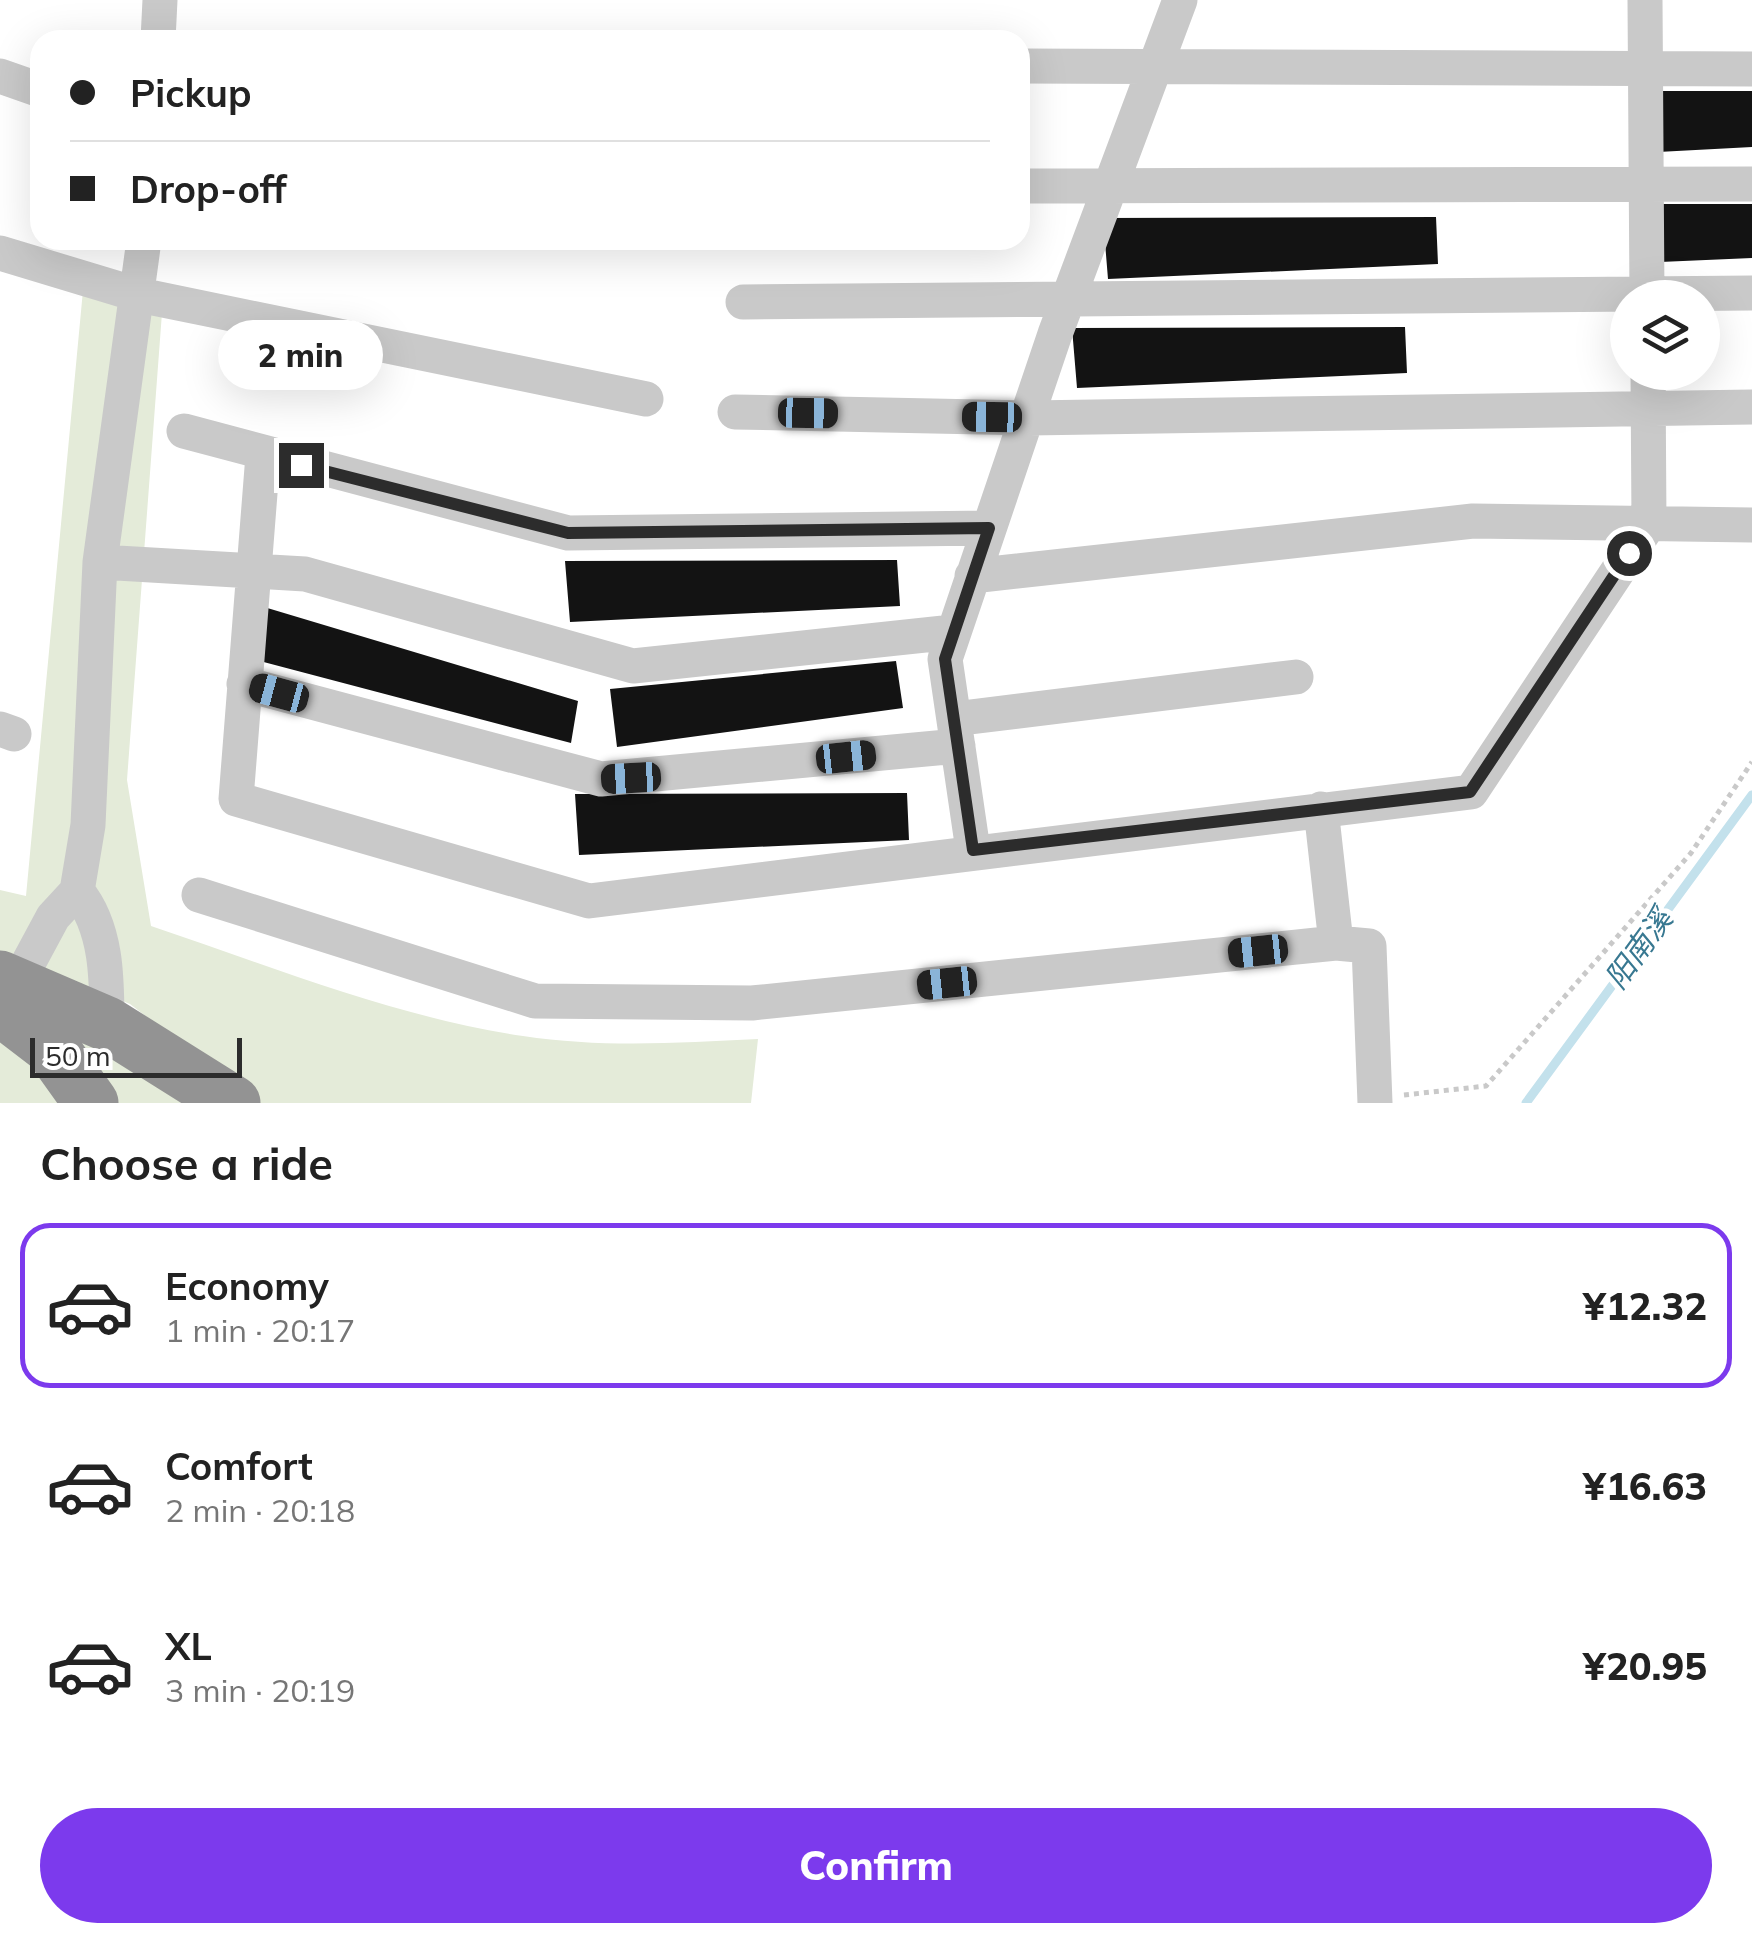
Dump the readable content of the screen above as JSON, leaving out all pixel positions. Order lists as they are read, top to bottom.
{
  "water": ["阳南溪"],
  "scale_bar": "50 m",
  "page": {
    "banner": ["Pickup", "Drop-off"],
    "bubble": "2 min",
    "scale": "50 m",
    "heading": "Choose a ride",
    "list": [
      {
        "name": "Economy",
        "note": "1 min · 20:17",
        "value": "¥12.32"
      },
      {
        "name": "Comfort",
        "note": "2 min · 20:18",
        "value": "¥16.63"
      },
      {
        "name": "XL",
        "note": "3 min · 20:19",
        "value": "¥20.95"
      }
    ],
    "buttons": "Confirm"
  }
}
